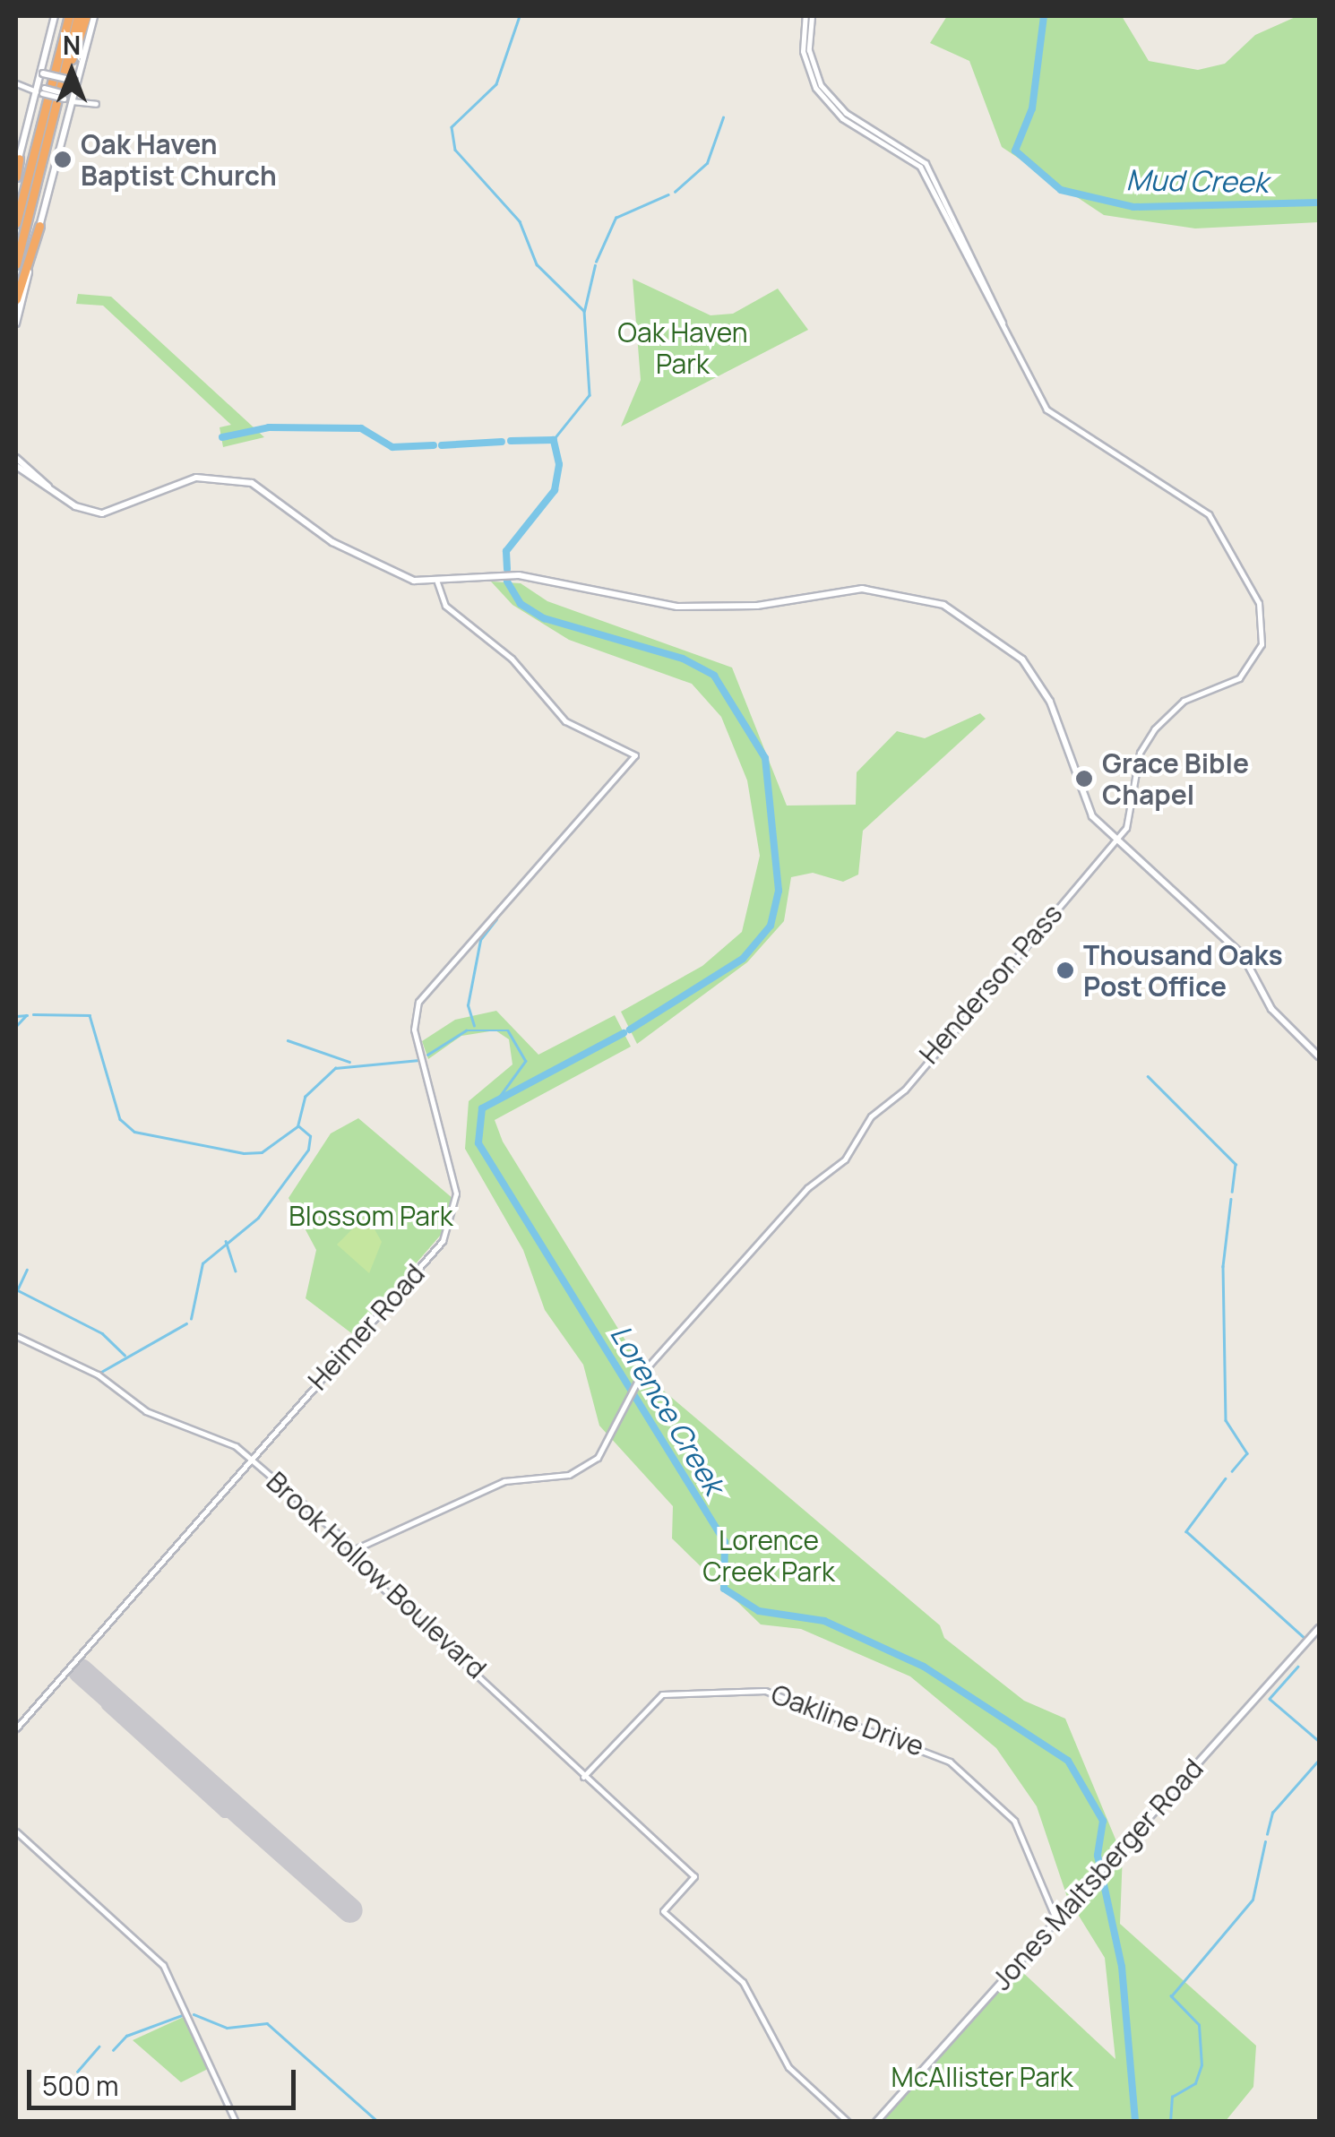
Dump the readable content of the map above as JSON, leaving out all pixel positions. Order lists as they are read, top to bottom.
{
  "streets": {
    "main road": ["Jones Maltsberger Road"],
    "street": [
      "Henderson Pass",
      "Heimer Road",
      "Brook Hollow Boulevard",
      "Oakline Drive"
    ]
  },
  "crossings": [
    ["Henderson Pass", "Brook Hollow Boulevard"],
    ["Heimer Road", "Brook Hollow Boulevard"],
    ["Brook Hollow Boulevard", "Oakline Drive"],
    ["Oakline Drive", "Jones Maltsberger Road"]
  ],
  "water": ["Mud Creek", "Lorence Creek"],
  "parks": [
    "Oak Haven Park",
    "Blossom Park",
    "Lorence Creek Park",
    "McAllister Park"
  ],
  "places": ["Oak Haven Baptist Church", "Grace Bible Chapel", "Thousand Oaks Post Office"],
  "scale_bar": "500 m",
  "north": "top"
}
